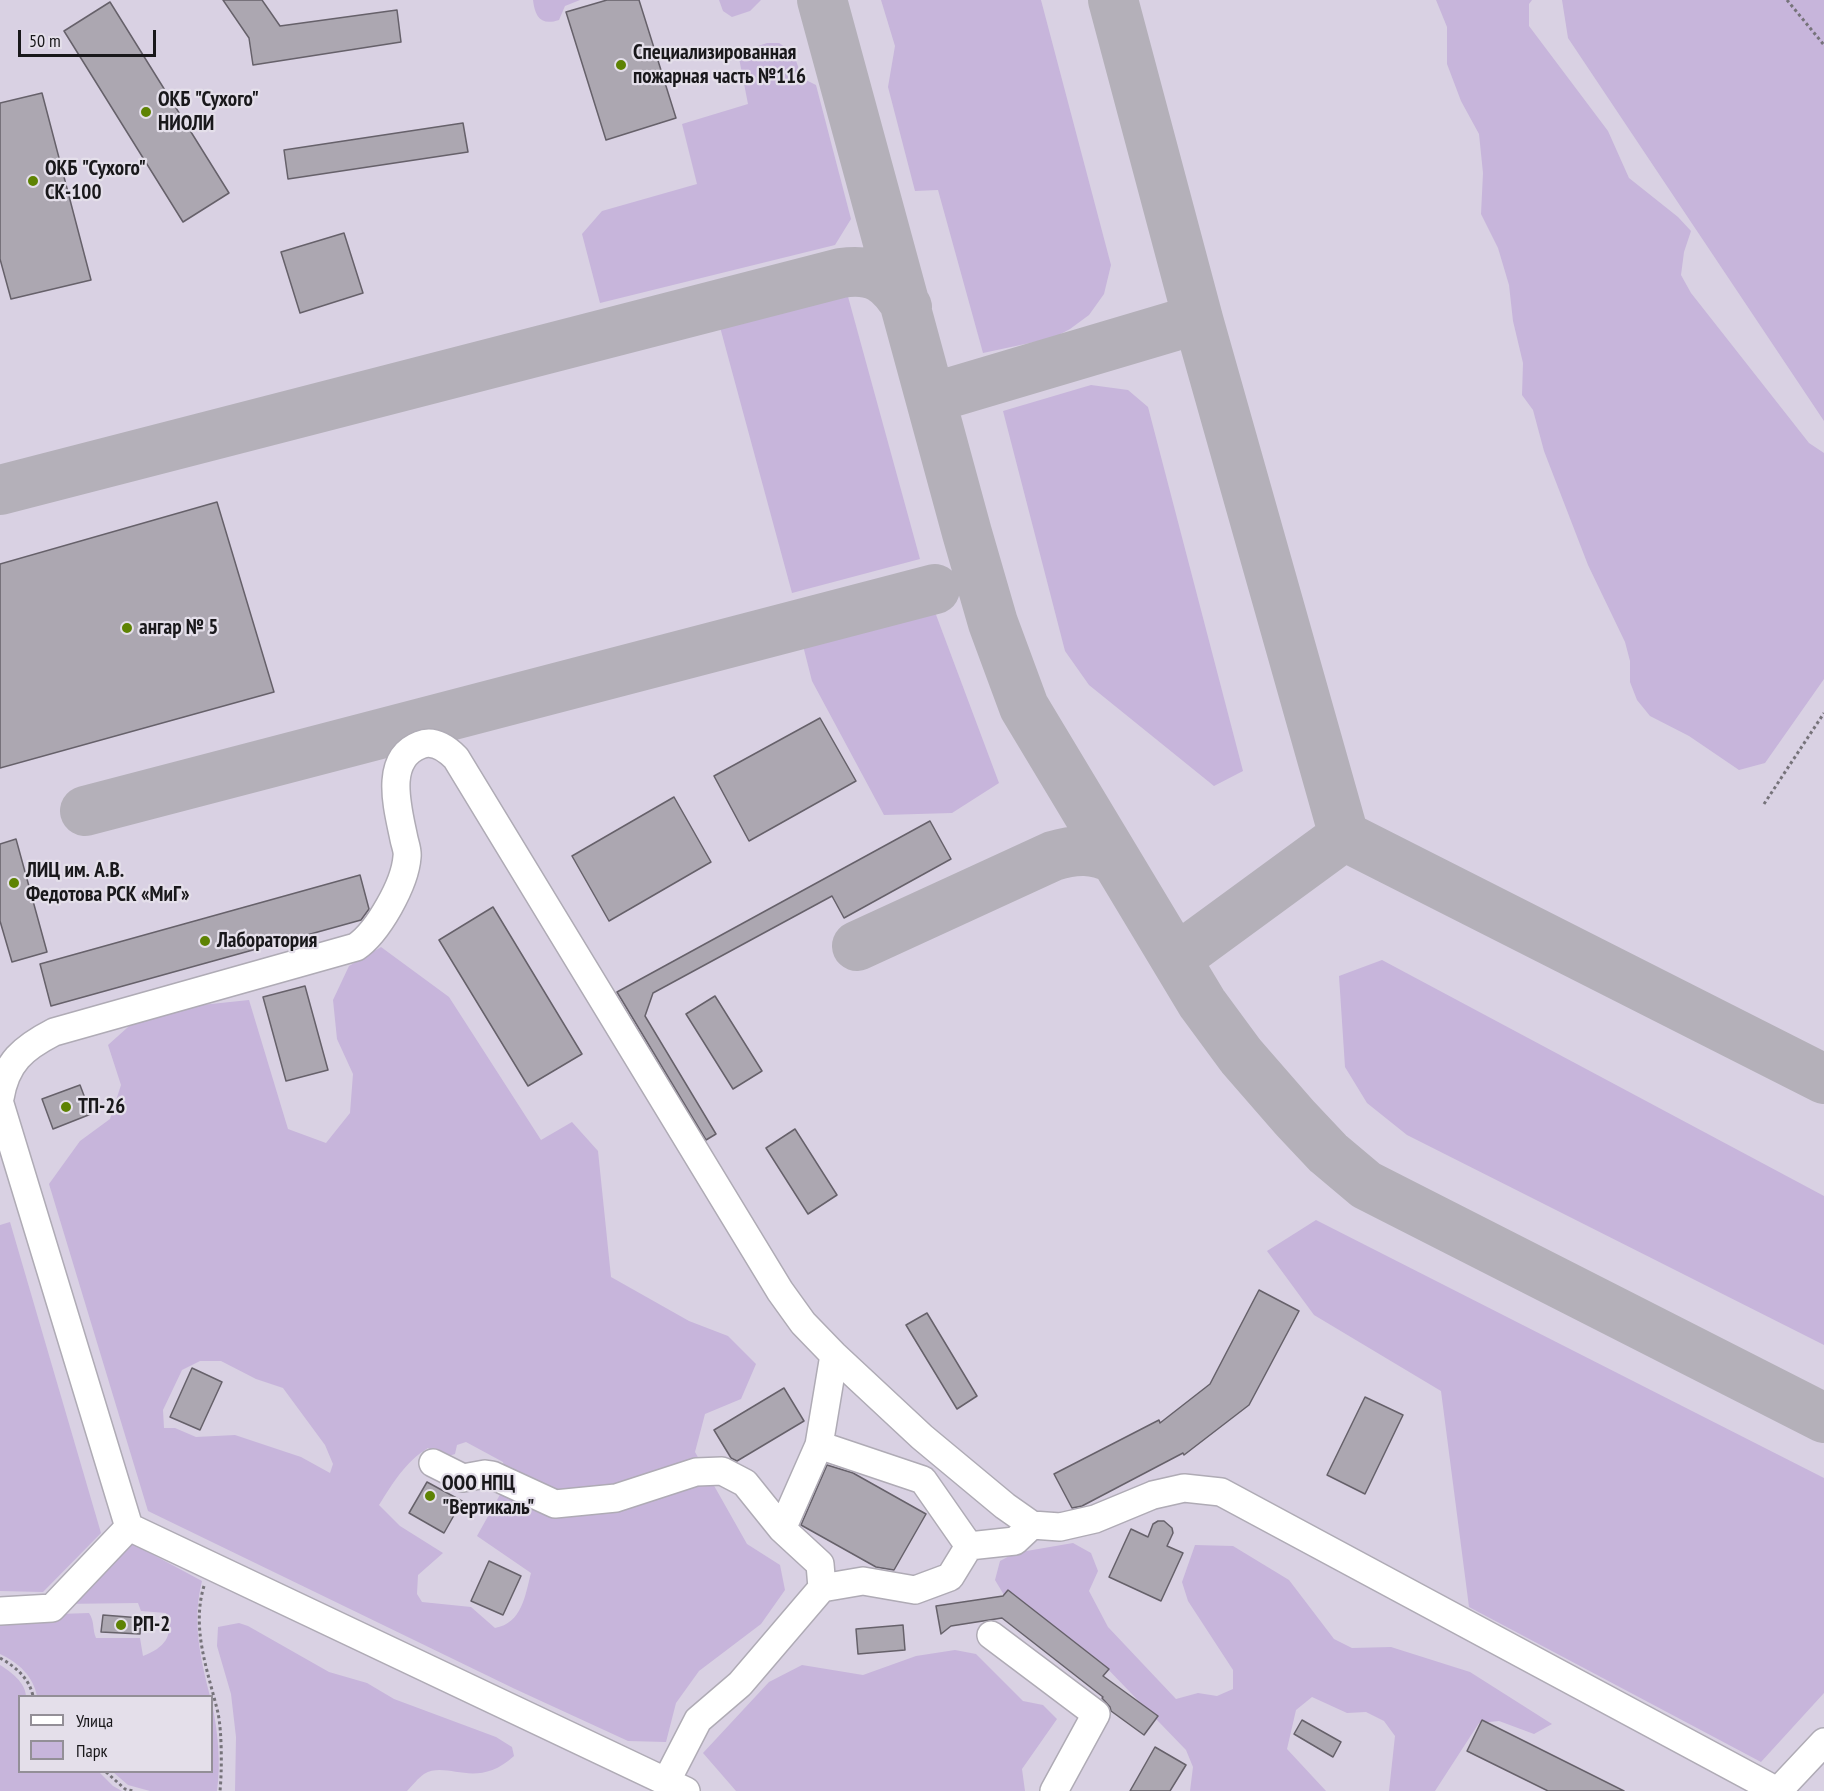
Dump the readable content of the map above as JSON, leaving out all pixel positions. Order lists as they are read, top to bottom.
{
  "places": [
    "Специализированная пожарная часть №116",
    "ОКБ \"Сухого\" НИОЛИ",
    "ОКБ \"Сухого\" СК-100",
    "ангар № 5",
    "ЛИЦ им. А.В. Федотова РСК «МиГ»",
    "Лаборатория",
    "ТП-26",
    "ООО НПЦ \"Вертикаль\"",
    "РП-2"
  ],
  "legend": ["Улица", "Парк"],
  "scale_bar": "50 m"
}
